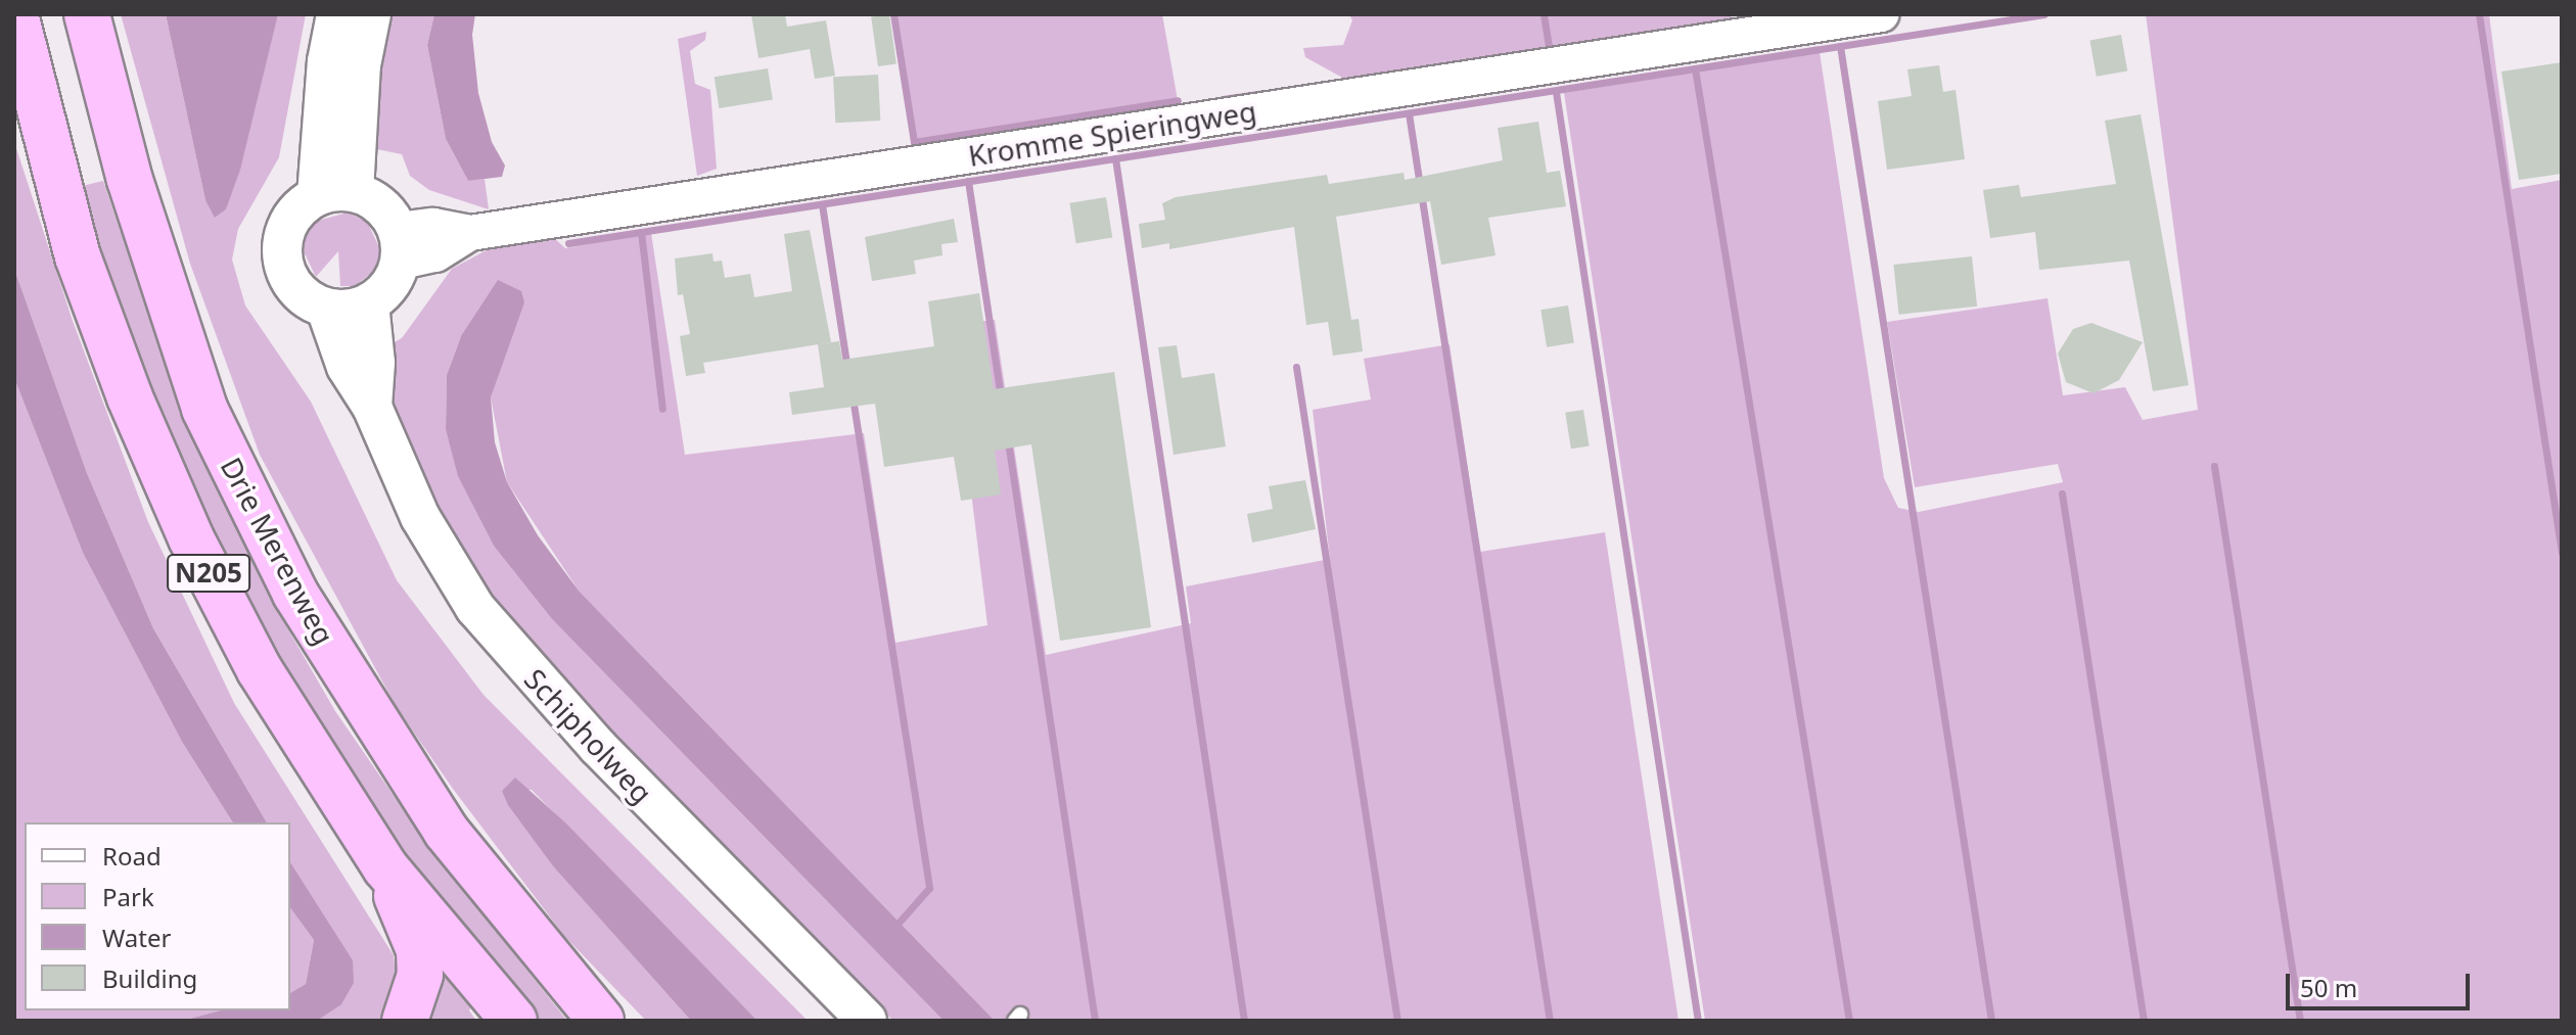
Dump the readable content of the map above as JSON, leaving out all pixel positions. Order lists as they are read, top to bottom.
{
  "streets": {
    "highway": ["Drie Merenweg", "N205"],
    "main road": ["Schipholweg"],
    "street": ["Kromme Spieringweg"]
  },
  "crossings": [
    ["Kromme Spieringweg", "Schipholweg"]
  ],
  "legend": [
    "Road",
    "Park",
    "Water",
    "Building"
  ],
  "scale_bar": "50 m"
}
